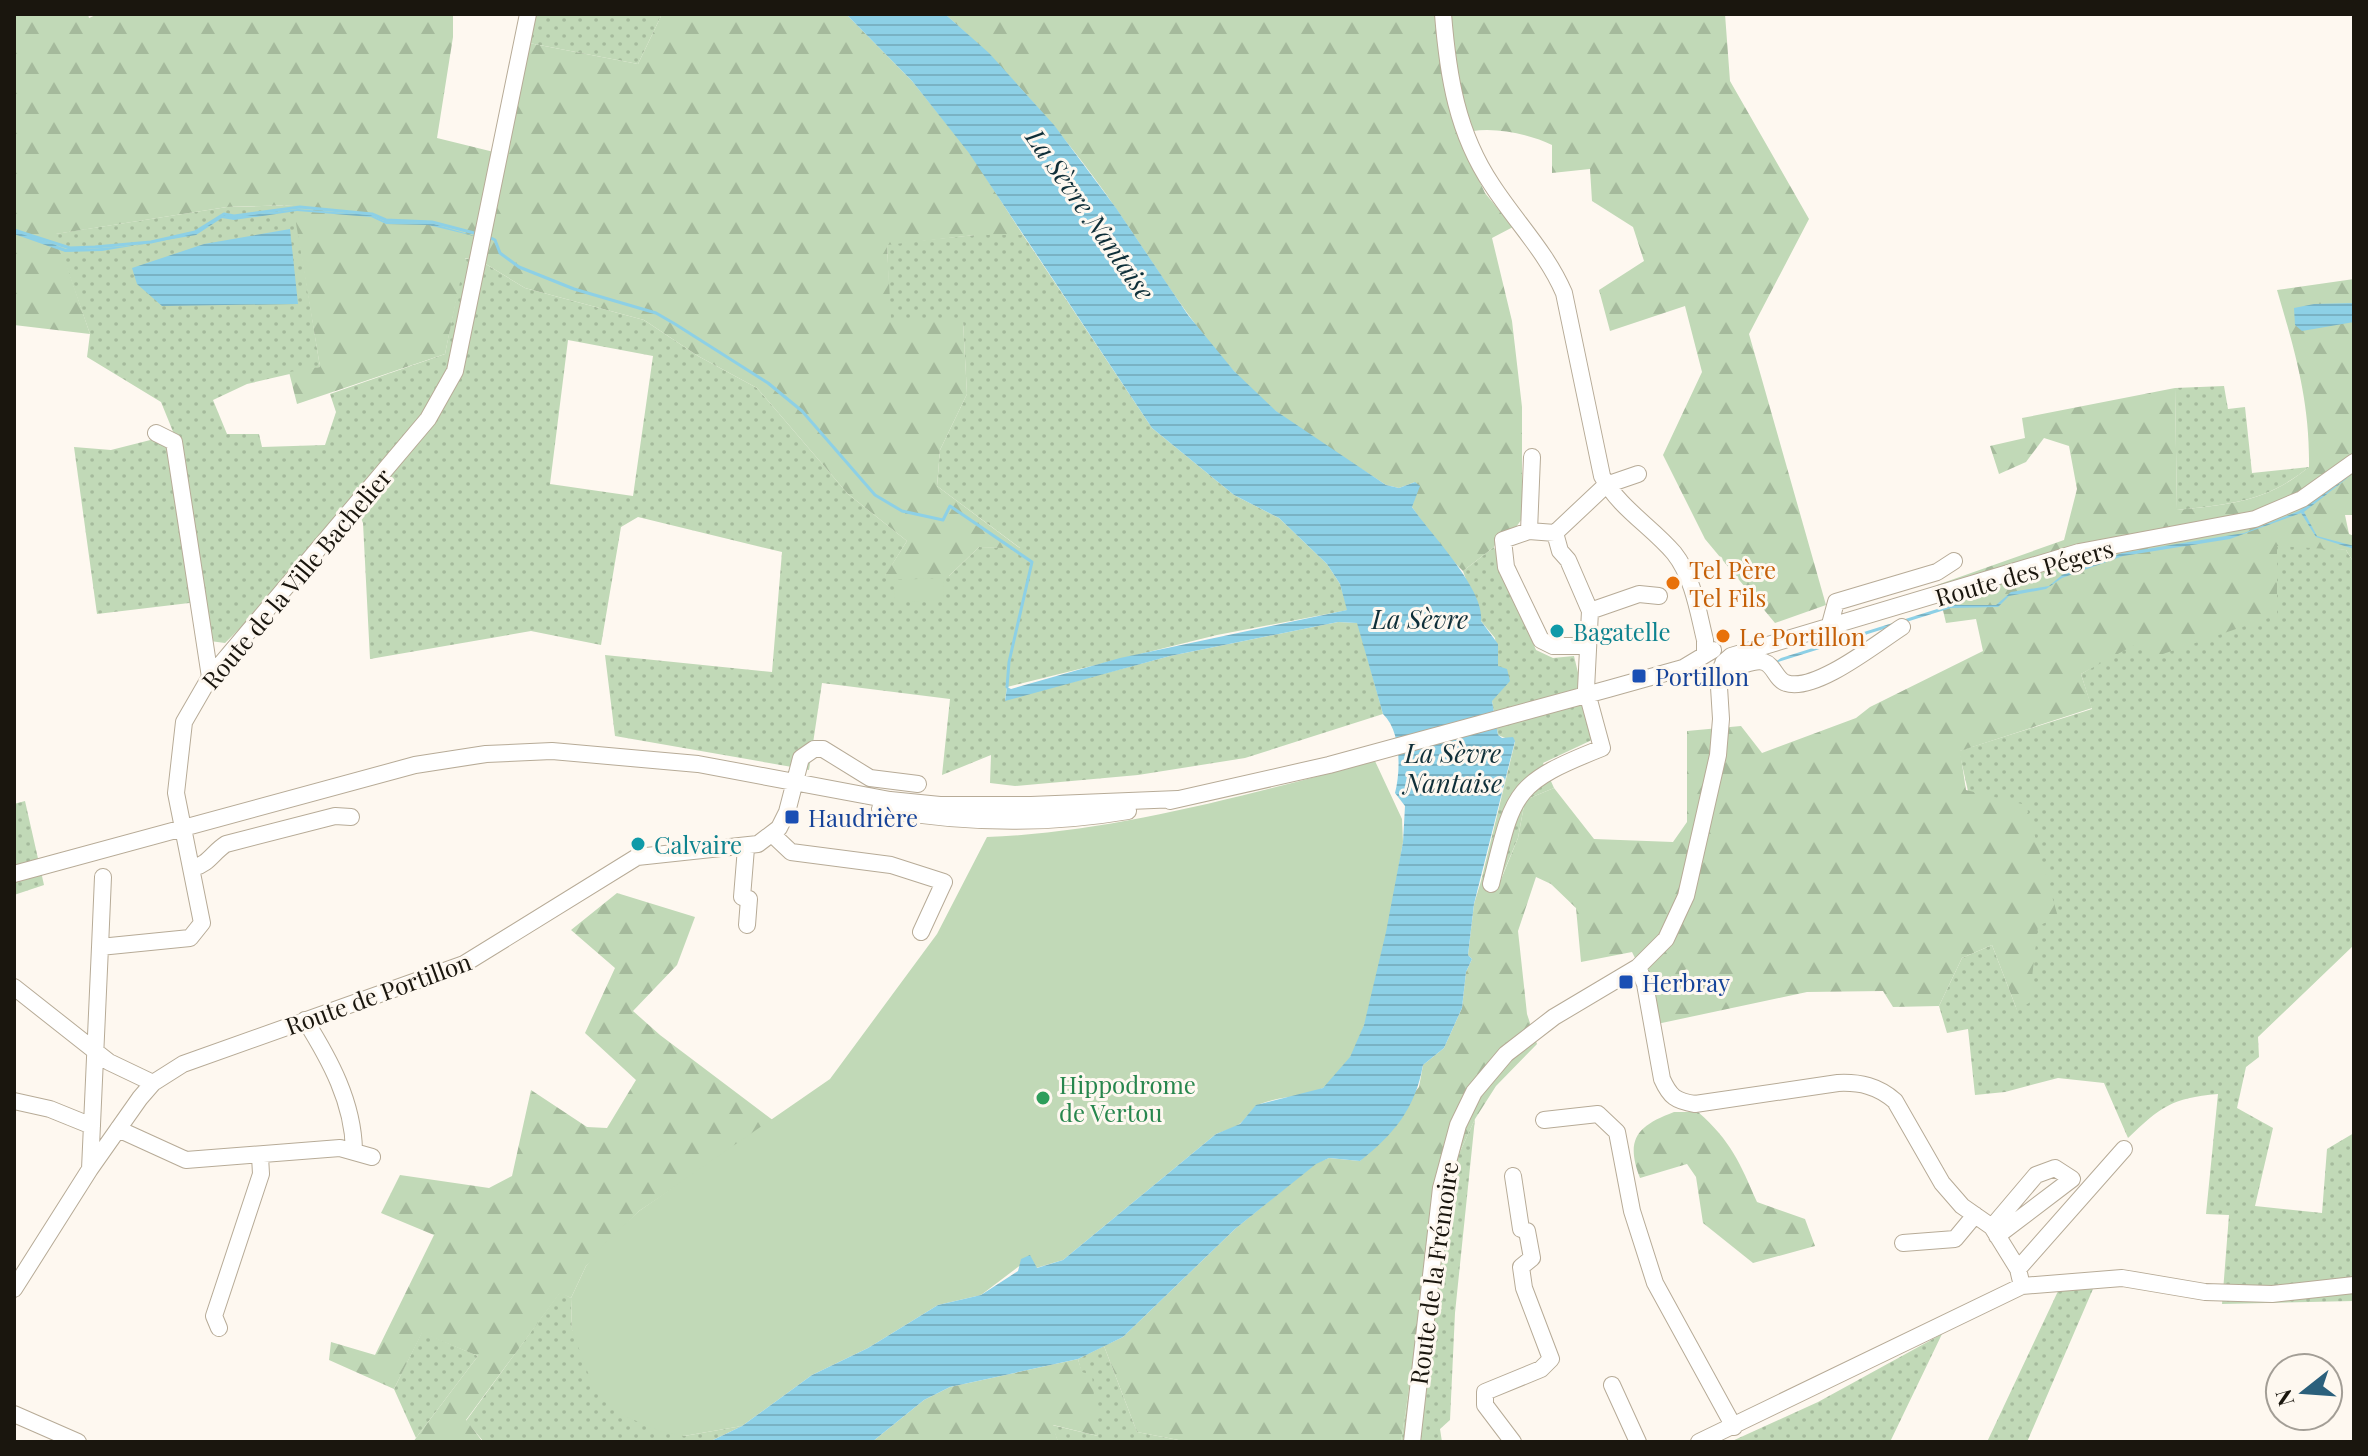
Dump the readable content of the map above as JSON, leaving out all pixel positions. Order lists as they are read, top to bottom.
{
  "streets": {
    "street": [
      "Route des Pégers",
      "Route de la Ville Bachelier",
      "Route de Portillon",
      "Route de la Frémoire"
    ]
  },
  "crossings": [
    ["Route des Pégers", "Route de la Frémoire"]
  ],
  "water": ["La Sèvre Nantaise", "La Sèvre"],
  "places": {
    "other": [
      "Tel Père Tel Fils",
      "Bagatelle",
      "Le Portillon",
      "Calvaire",
      "Hippodrome de Vertou"
    ],
    "transit": ["Portillon", "Haudrière", "Herbray"]
  },
  "north": "left"
}
